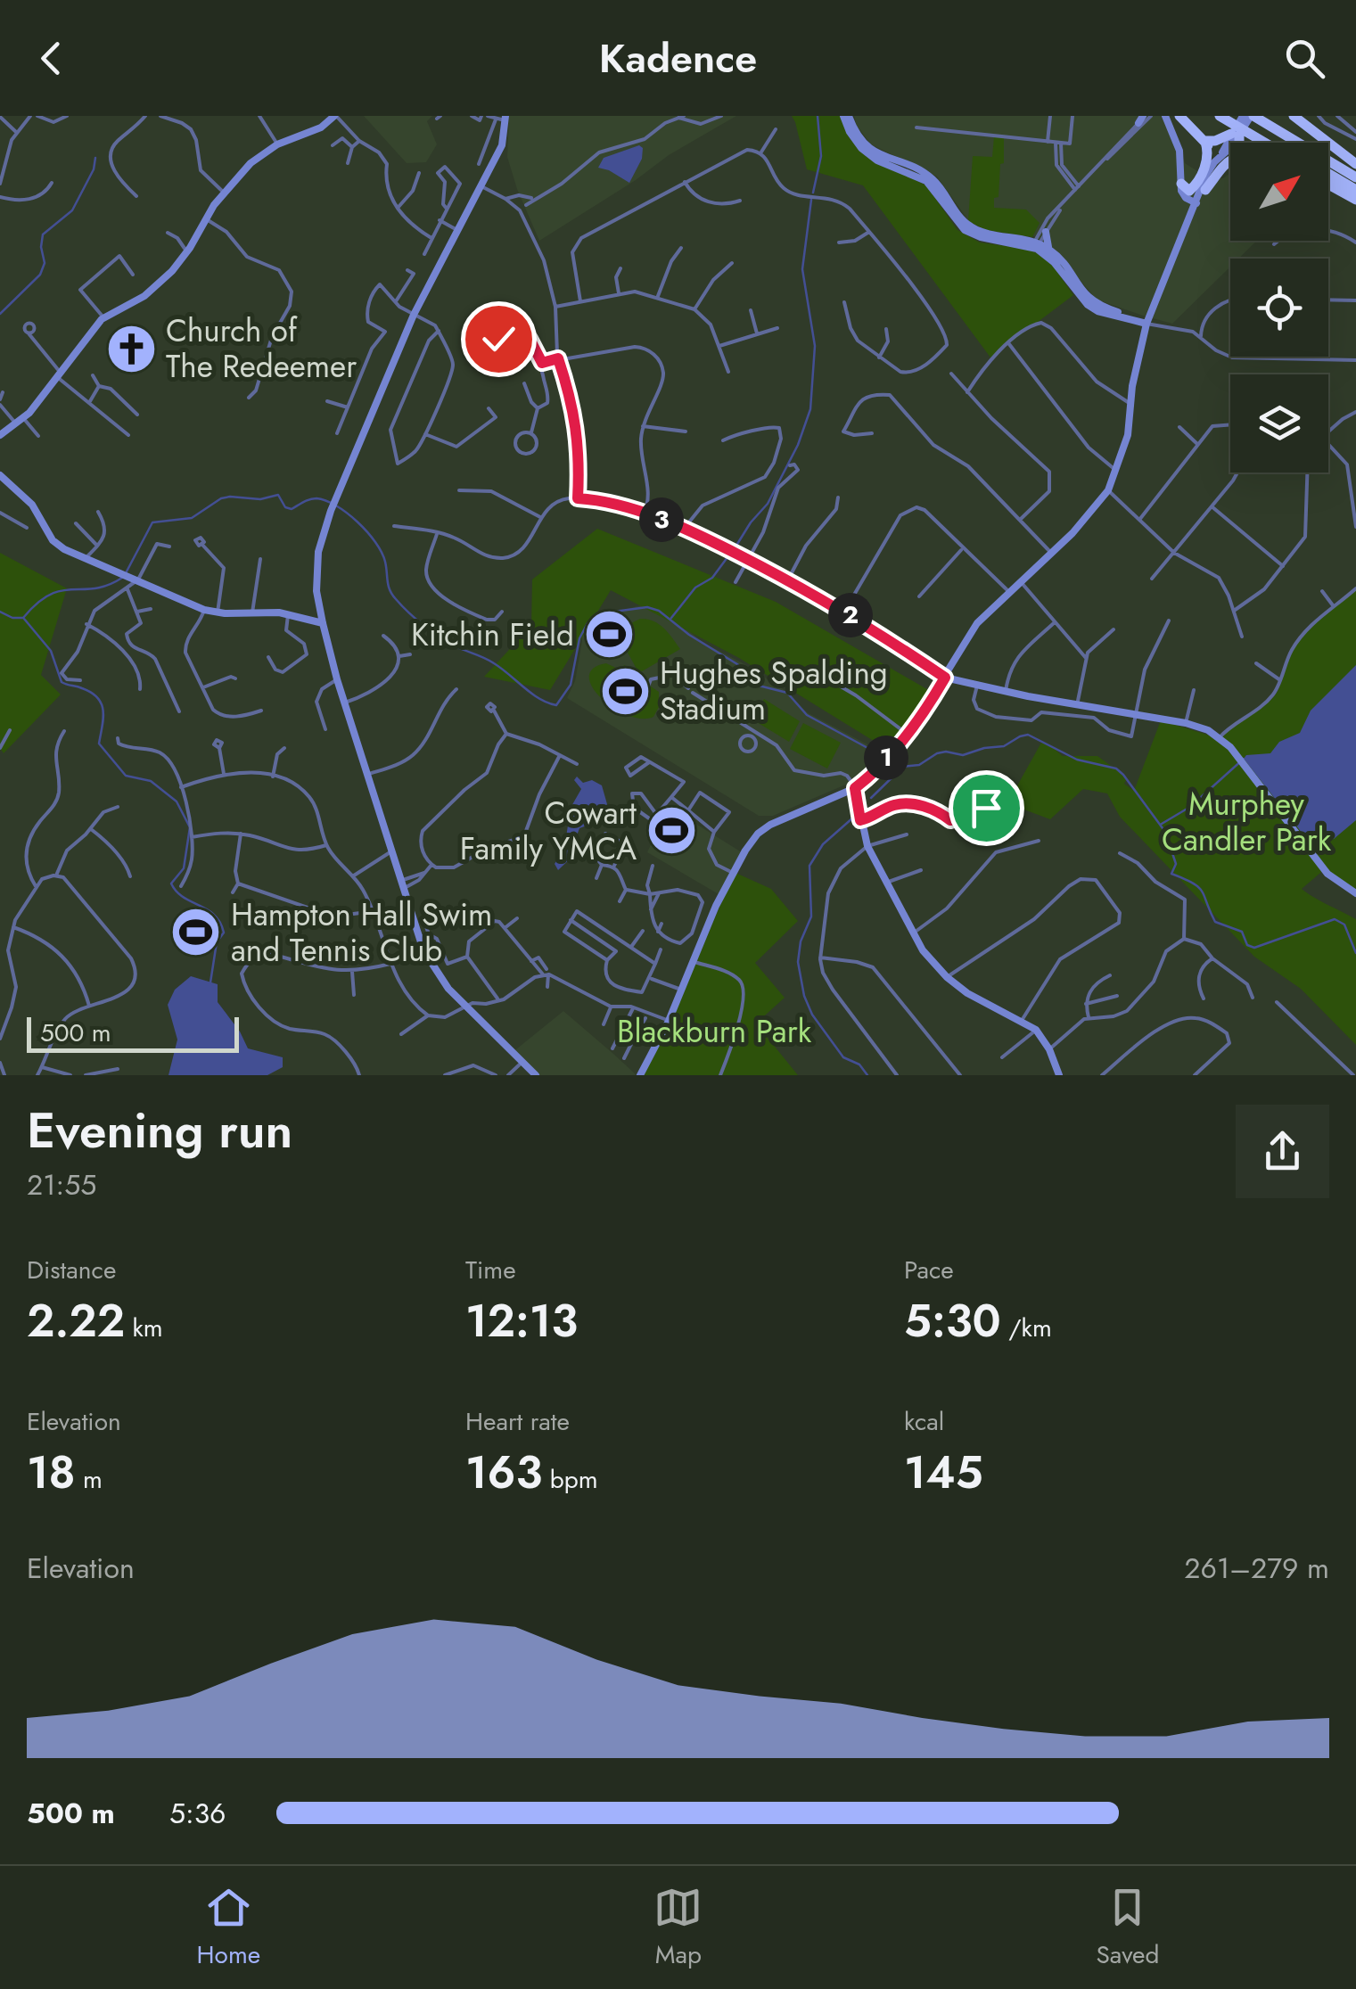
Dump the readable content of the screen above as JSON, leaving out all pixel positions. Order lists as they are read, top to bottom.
{
  "parks": ["Murphey Candler Park", "Blackburn Park"],
  "places": {
    "church": ["Church of The Redeemer"],
    "sports": [
      "Kitchin Field",
      "Hughes Spalding Stadium",
      "Cowart Family YMCA",
      "Hampton Hall Swim and Tennis Club"
    ]
  },
  "scale_bar": "500 m",
  "north": "top right",
  "page": {
    "header": "Kadence",
    "pins": ["3", "2", "1"],
    "scale": "500 m",
    "heading": ["Evening run", "21:55"],
    "stats": [
      ["Distance", "2.22 km"],
      ["Time", "12:13"],
      ["Pace", "5:30 /km"],
      ["Elevation", "18 m"],
      ["Heart rate", "163 bpm"],
      ["kcal", "145"]
    ],
    "chart": ["Elevation", "261–279 m"],
    "list": [
      {
        "name": "500 m",
        "note": "5:36"
      }
    ],
    "tabs": ["Home", "Map", "Saved"]
  }
}
